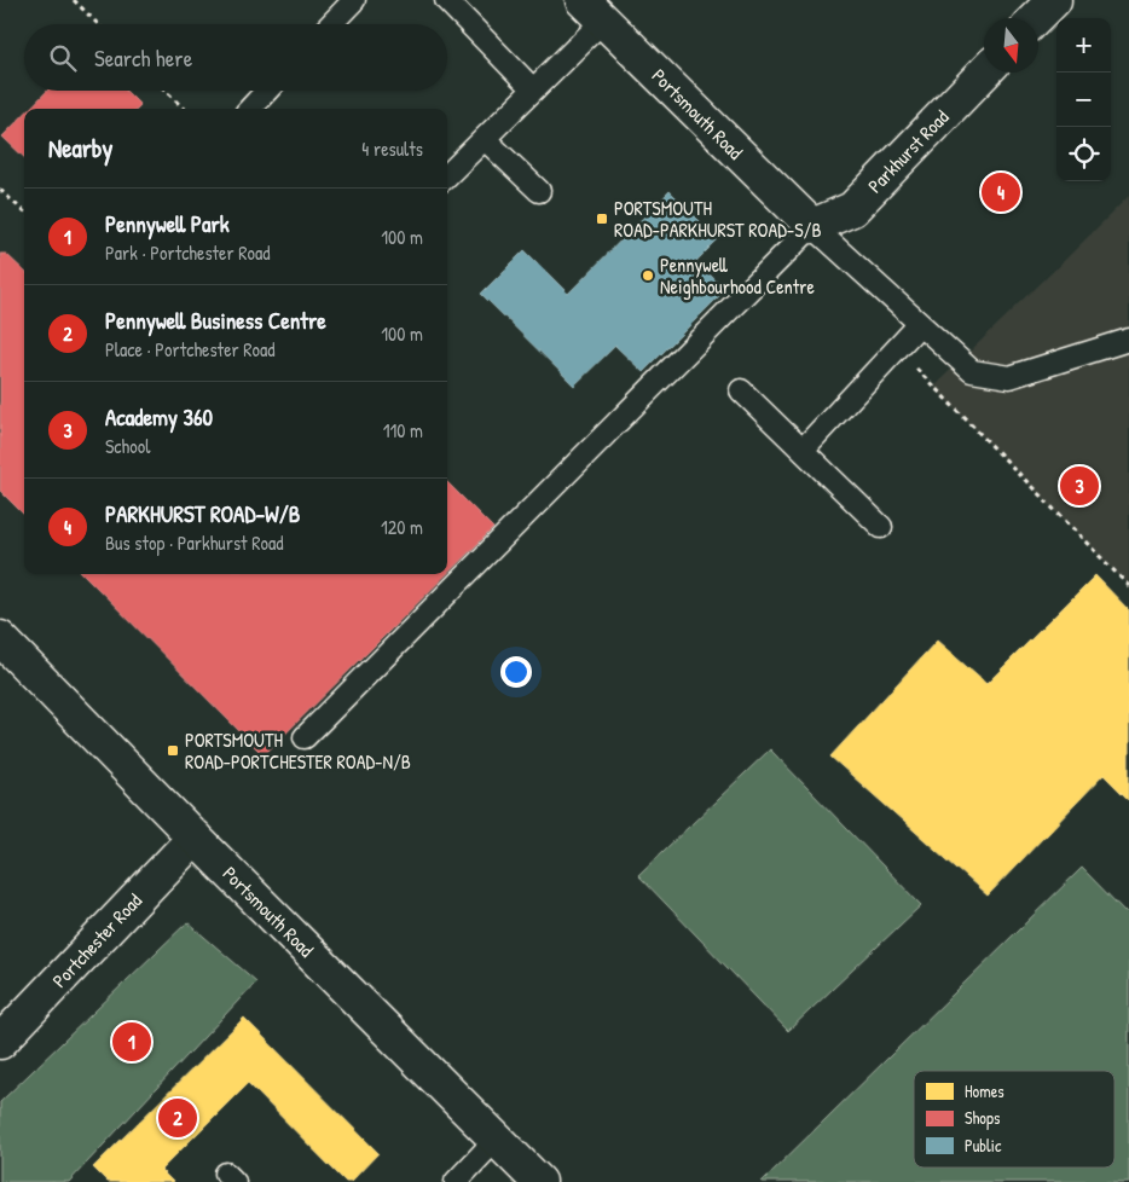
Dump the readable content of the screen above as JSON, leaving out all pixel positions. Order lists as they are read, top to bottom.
{
  "streets": {
    "street": ["Portsmouth Road", "Parkhurst Road", "Portchester Road"]
  },
  "crossings": [
    ["Portsmouth Road", "Parkhurst Road"],
    ["Portsmouth Road", "Portchester Road"]
  ],
  "places": {
    "transit": ["PORTSMOUTH ROAD-PARKHURST ROAD-S/B", "PORTSMOUTH ROAD-PORTCHESTER ROAD-N/B"],
    "other": ["Pennywell Neighbourhood Centre"]
  },
  "legend": ["Homes", "Shops", "Public"],
  "north": "bottom",
  "page": {
    "map_buttons": ["+", "−"],
    "search": "Search here",
    "heading": ["Nearby", "4 results"],
    "pins": [
      "4",
      "3",
      "1",
      "2"
    ],
    "list": [
      {
        "mark": "1",
        "name": "Pennywell Park",
        "note": "Park · Portchester Road",
        "value": "100 m"
      },
      {
        "mark": "2",
        "name": "Pennywell Business Centre",
        "note": "Place · Portchester Road",
        "value": "100 m"
      },
      {
        "mark": "3",
        "name": "Academy 360",
        "note": "School",
        "value": "110 m"
      },
      {
        "mark": "4",
        "name": "PARKHURST ROAD-W/B",
        "note": "Bus stop · Parkhurst Road",
        "value": "120 m"
      }
    ]
  }
}
